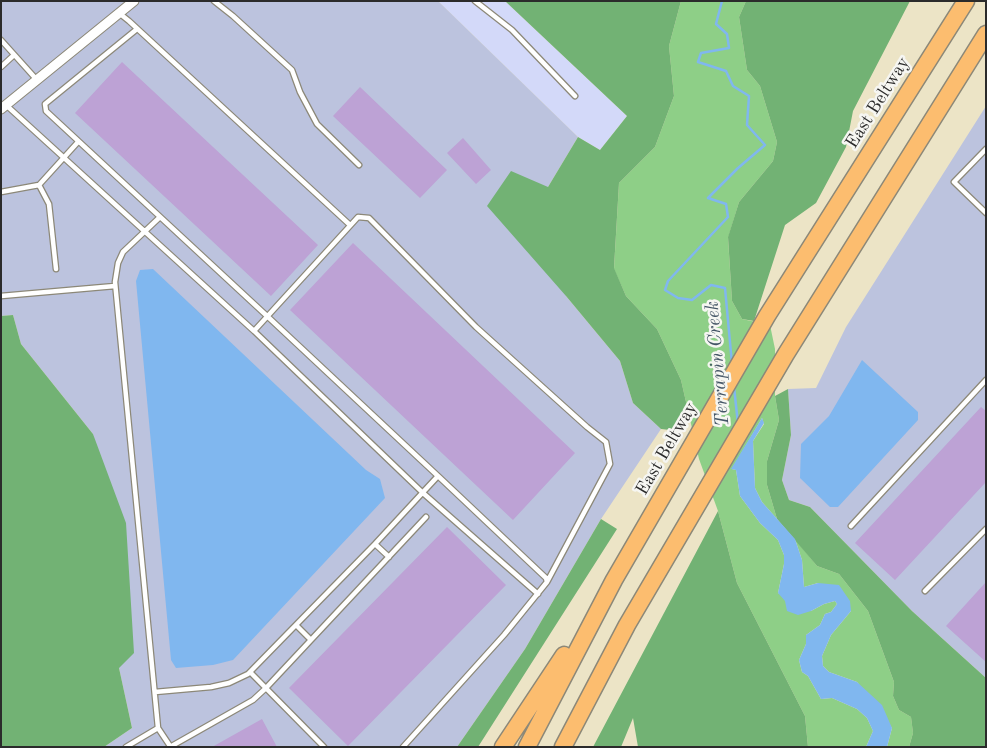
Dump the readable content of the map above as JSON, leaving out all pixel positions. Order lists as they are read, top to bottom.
{
  "streets": {
    "highway": ["East Beltway"]
  },
  "water": ["Terrapin Creek"]
}
